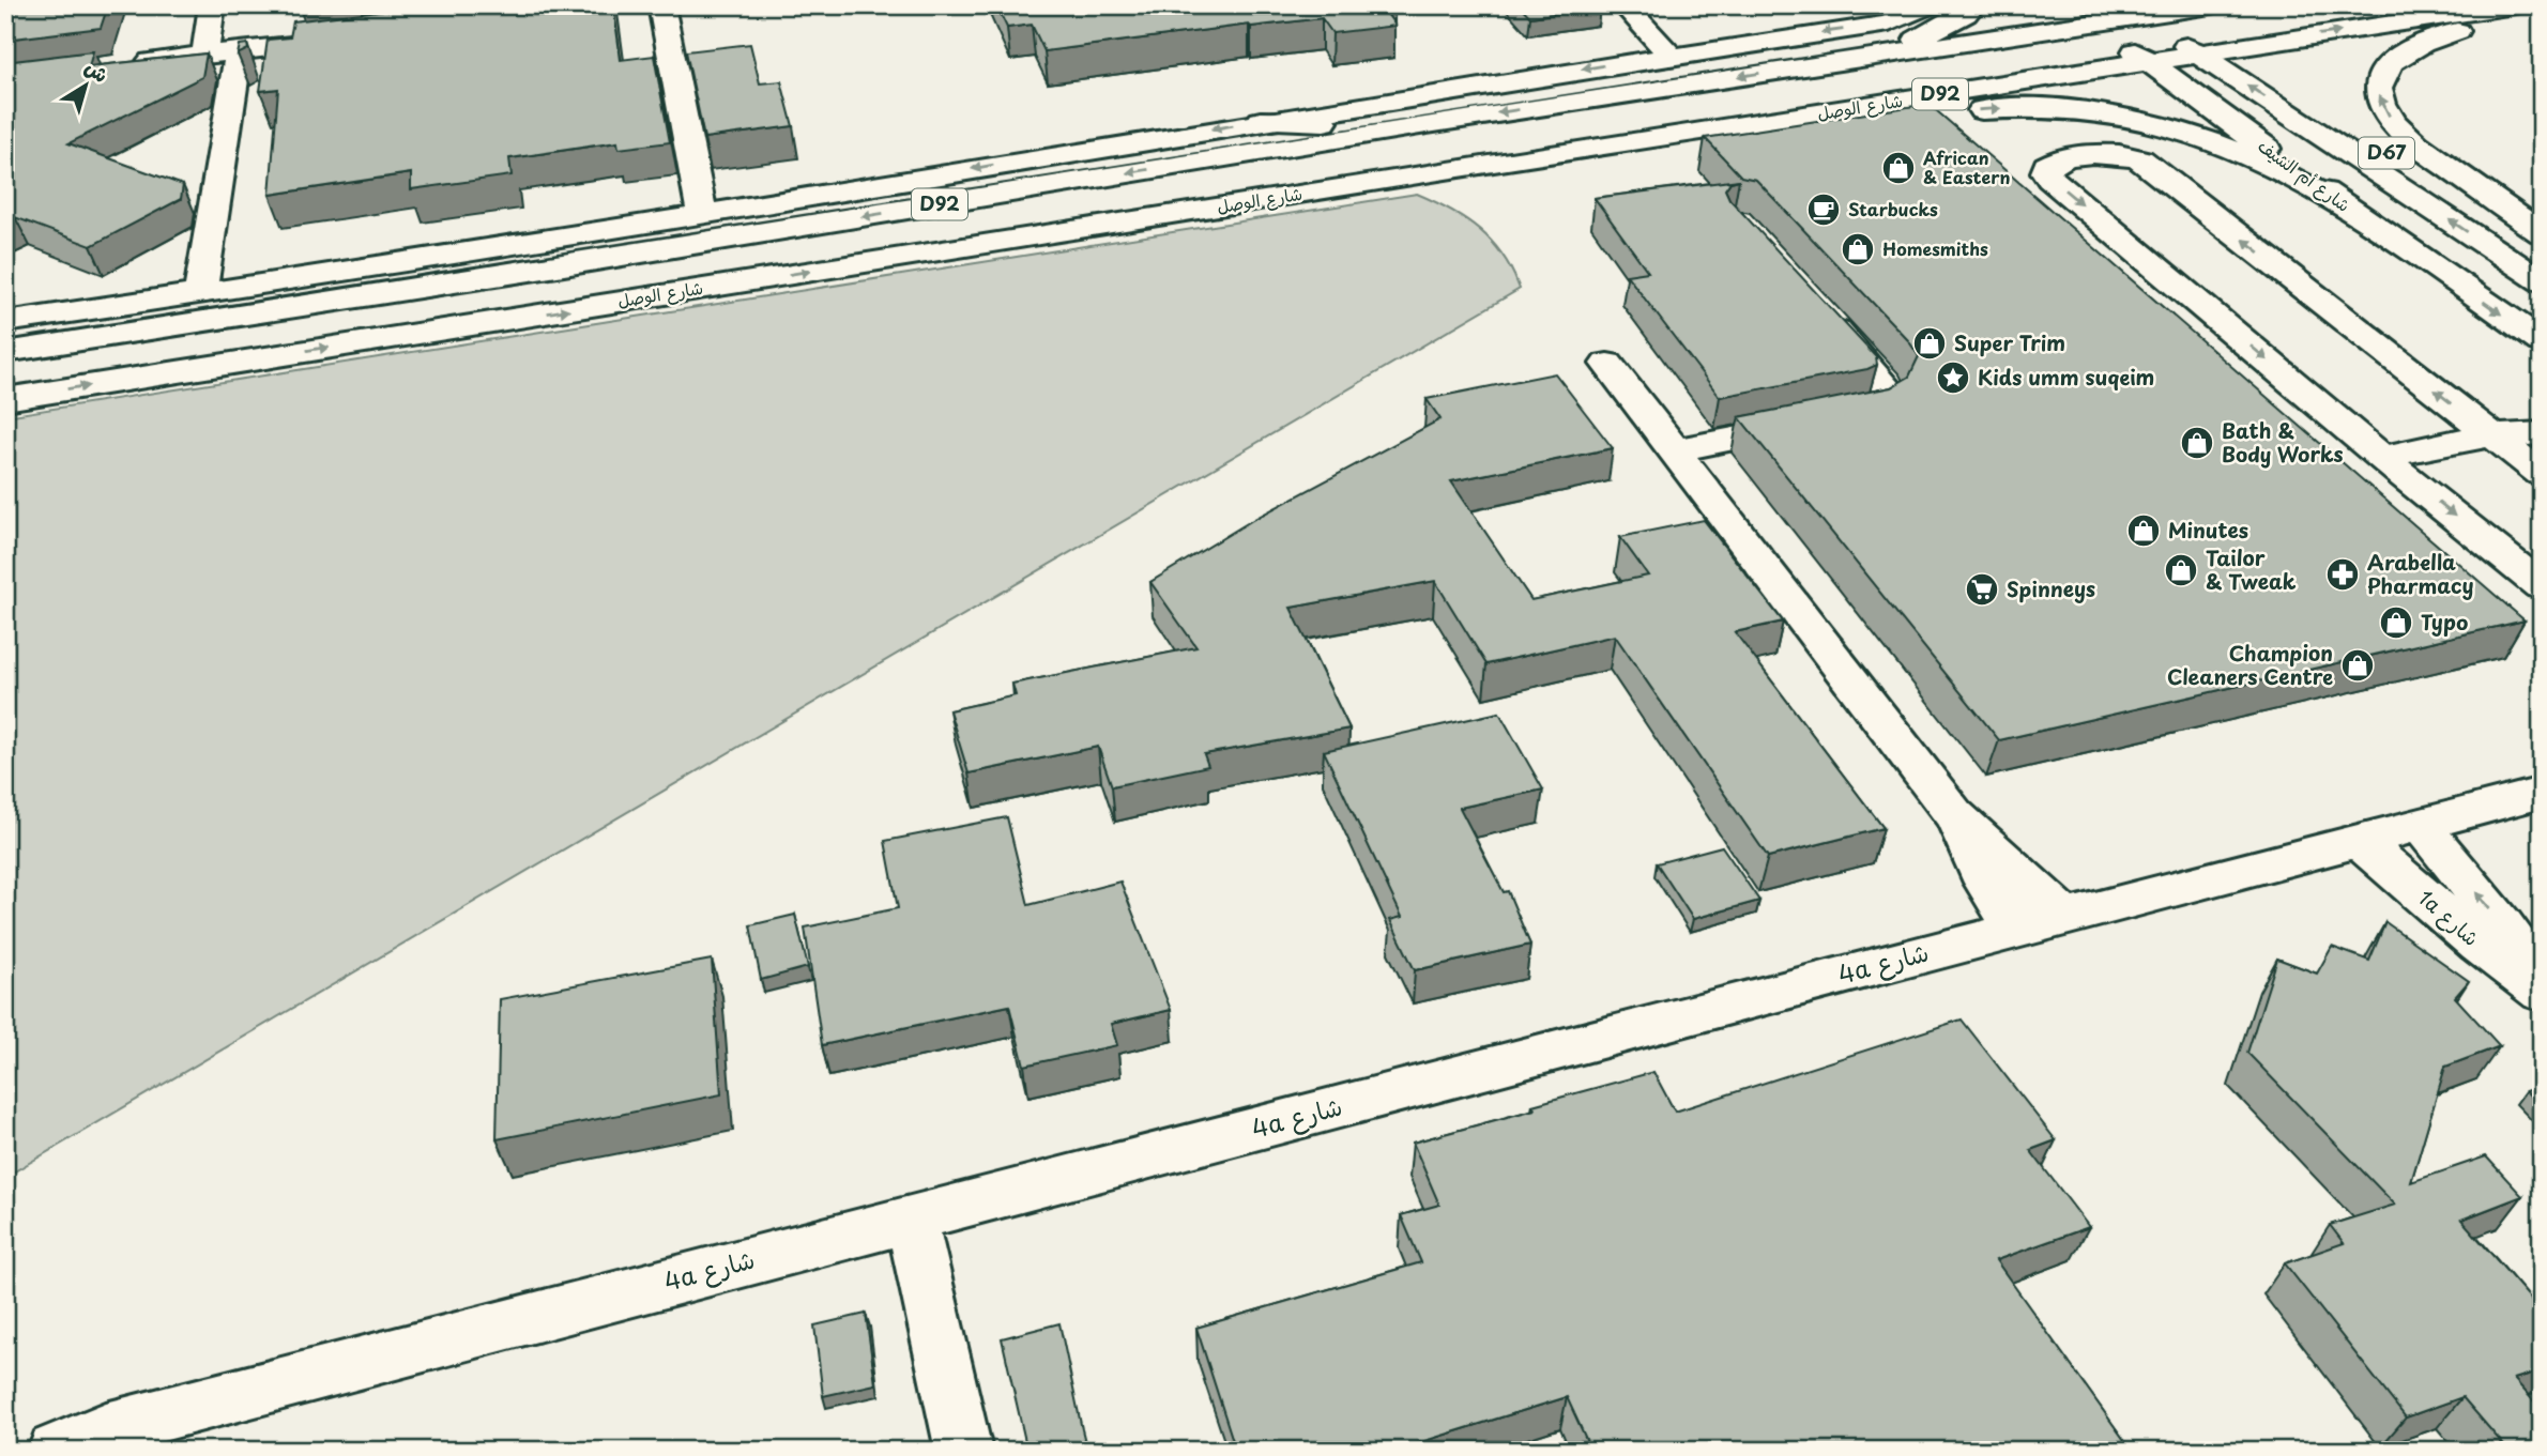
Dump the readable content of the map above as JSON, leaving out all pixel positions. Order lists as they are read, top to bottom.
{
  "streets": {
    "main road": [
      "D92",
      "شارع الوصل",
      "D67",
      "شارع أم الشيف",
      "1a شارع",
      "4a شارع"
    ]
  },
  "crossings": [
    ["D92", "شارع أم الشيف"],
    ["شارع الوصل", "D67"],
    ["شارع الوصل", "شارع أم الشيف"],
    ["1a شارع", "4a شارع"]
  ],
  "places": {
    "shop": [
      "African & Eastern",
      "Homesmiths",
      "Super Trim",
      "Bath & Body Works",
      "Minutes",
      "Tailor & Tweak",
      "Typo",
      "Champion Cleaners Centre"
    ],
    "cafe": ["Starbucks"],
    "place": ["Kids umm suqeim"],
    "pharmacy": ["Arabella Pharmacy"],
    "supermarket": ["Spinneys"]
  },
  "north": "top right"
}
